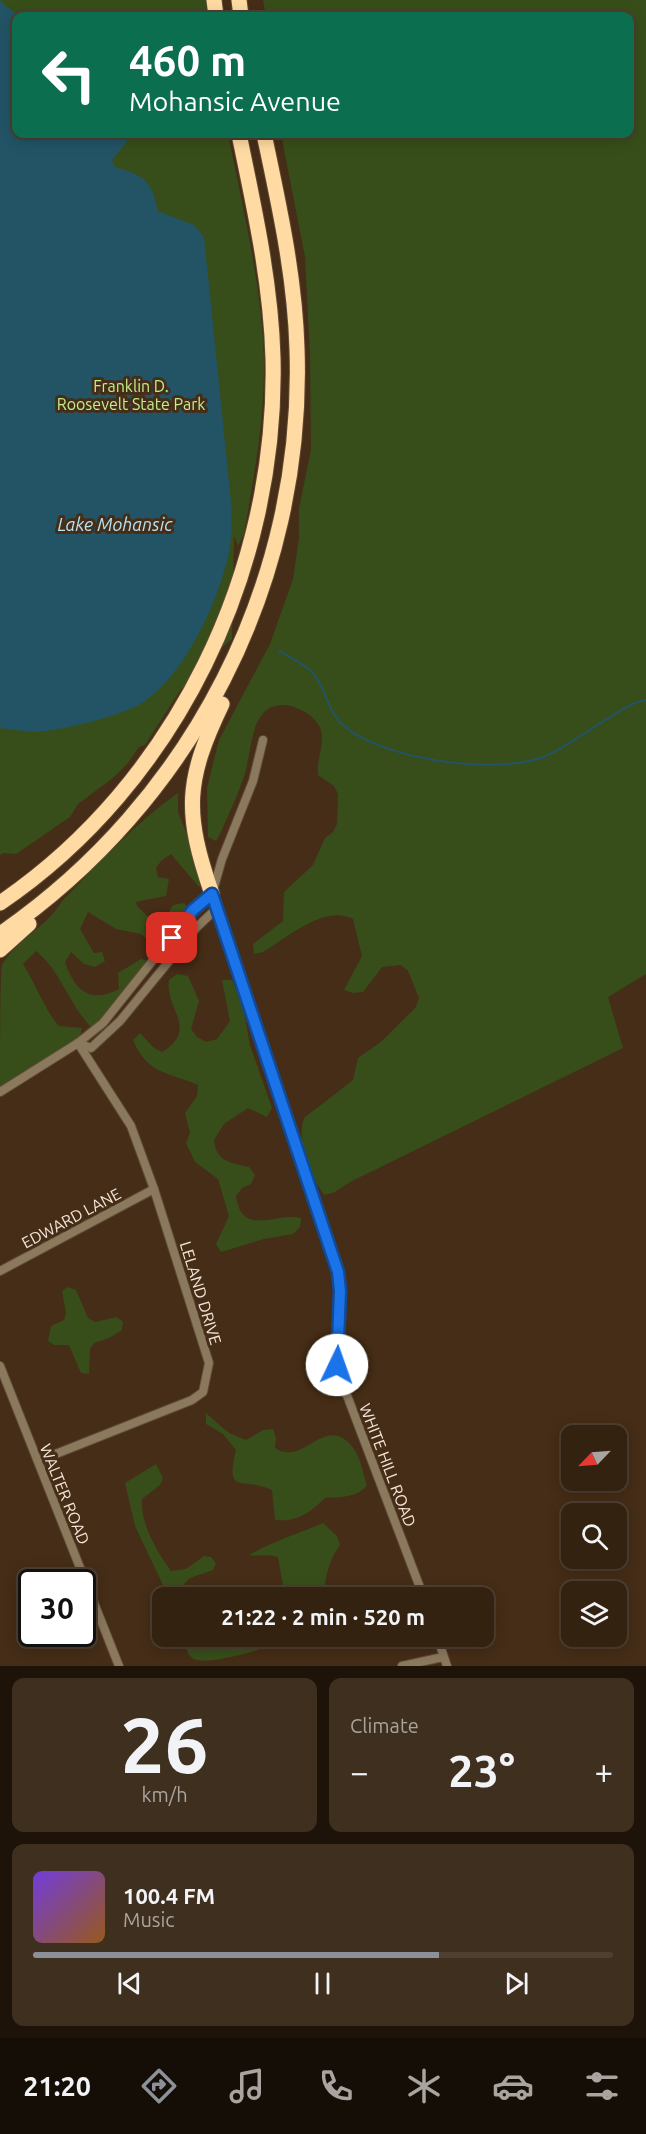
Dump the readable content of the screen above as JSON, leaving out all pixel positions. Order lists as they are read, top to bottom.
{
  "streets": {
    "street": [
      "EDWARD LANE",
      "LELAND DRIVE",
      "WHITE HILL ROAD",
      "WALTER ROAD"
    ]
  },
  "crossings": [
    ["EDWARD LANE", "LELAND DRIVE"],
    ["LELAND DRIVE", "WALTER ROAD"]
  ],
  "water": ["Lake Mohansic"],
  "parks": ["Franklin D. Roosevelt State Park"],
  "north": "bottom left",
  "page": {
    "turn": ["460 m", "Mohansic Avenue"],
    "limit": "30",
    "trip": "21:22 · 2 min · 520 m",
    "tile": [
      ["26", "km/h"],
      "Climate"
    ],
    "heat": ["−", "23°", "+"],
    "song": ["100.4 FM", "Music"],
    "tabs": "21:20"
  }
}
